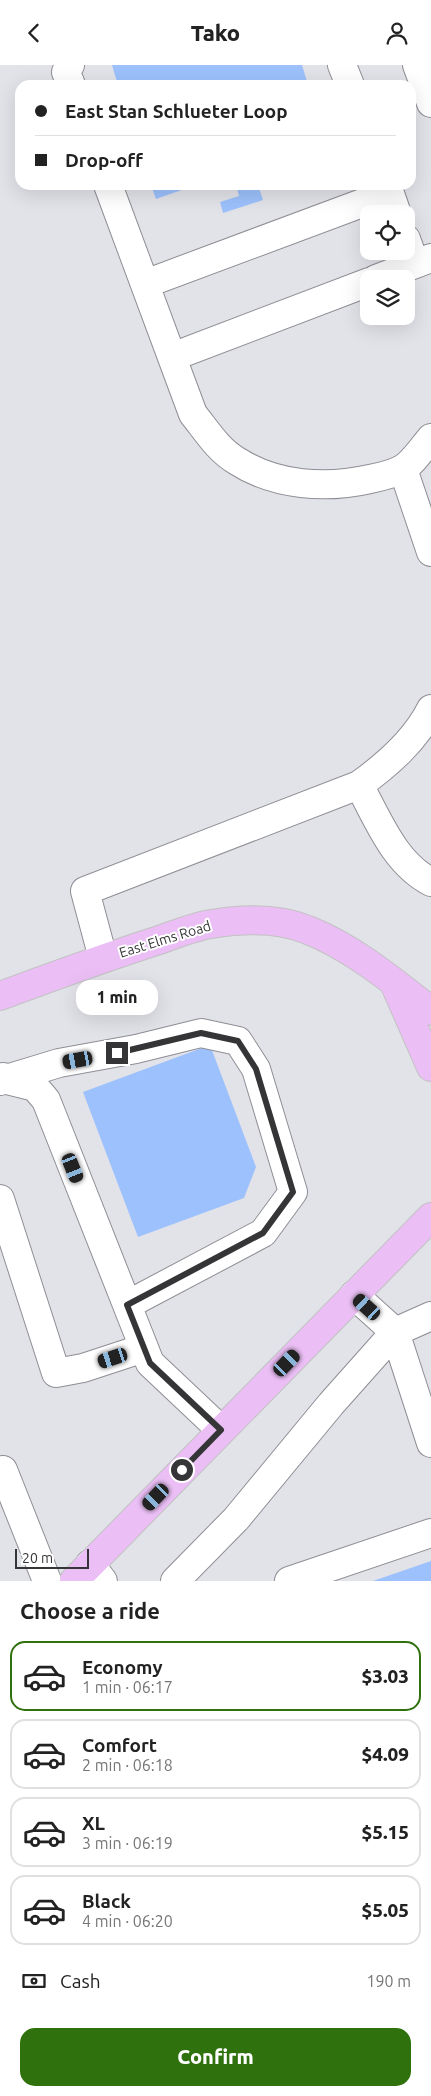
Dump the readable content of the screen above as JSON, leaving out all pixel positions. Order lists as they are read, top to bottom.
{
  "streets": {
    "main road": ["East Elms Road"]
  },
  "scale_bar": "20 m",
  "page": {
    "header": "Tako",
    "banner": ["East Stan Schlueter Loop", "Drop-off"],
    "bubble": "1 min",
    "scale": "20 m",
    "heading": "Choose a ride",
    "list": [
      {
        "name": "Economy",
        "note": "1 min · 06:17",
        "value": "$3.03"
      },
      {
        "name": "Comfort",
        "note": "2 min · 06:18",
        "value": "$4.09"
      },
      {
        "name": "XL",
        "note": "3 min · 06:19",
        "value": "$5.15"
      },
      {
        "name": "Black",
        "note": "4 min · 06:20",
        "value": "$5.05"
      }
    ],
    "pay": ["Cash", "190 m"],
    "buttons": "Confirm"
  }
}
